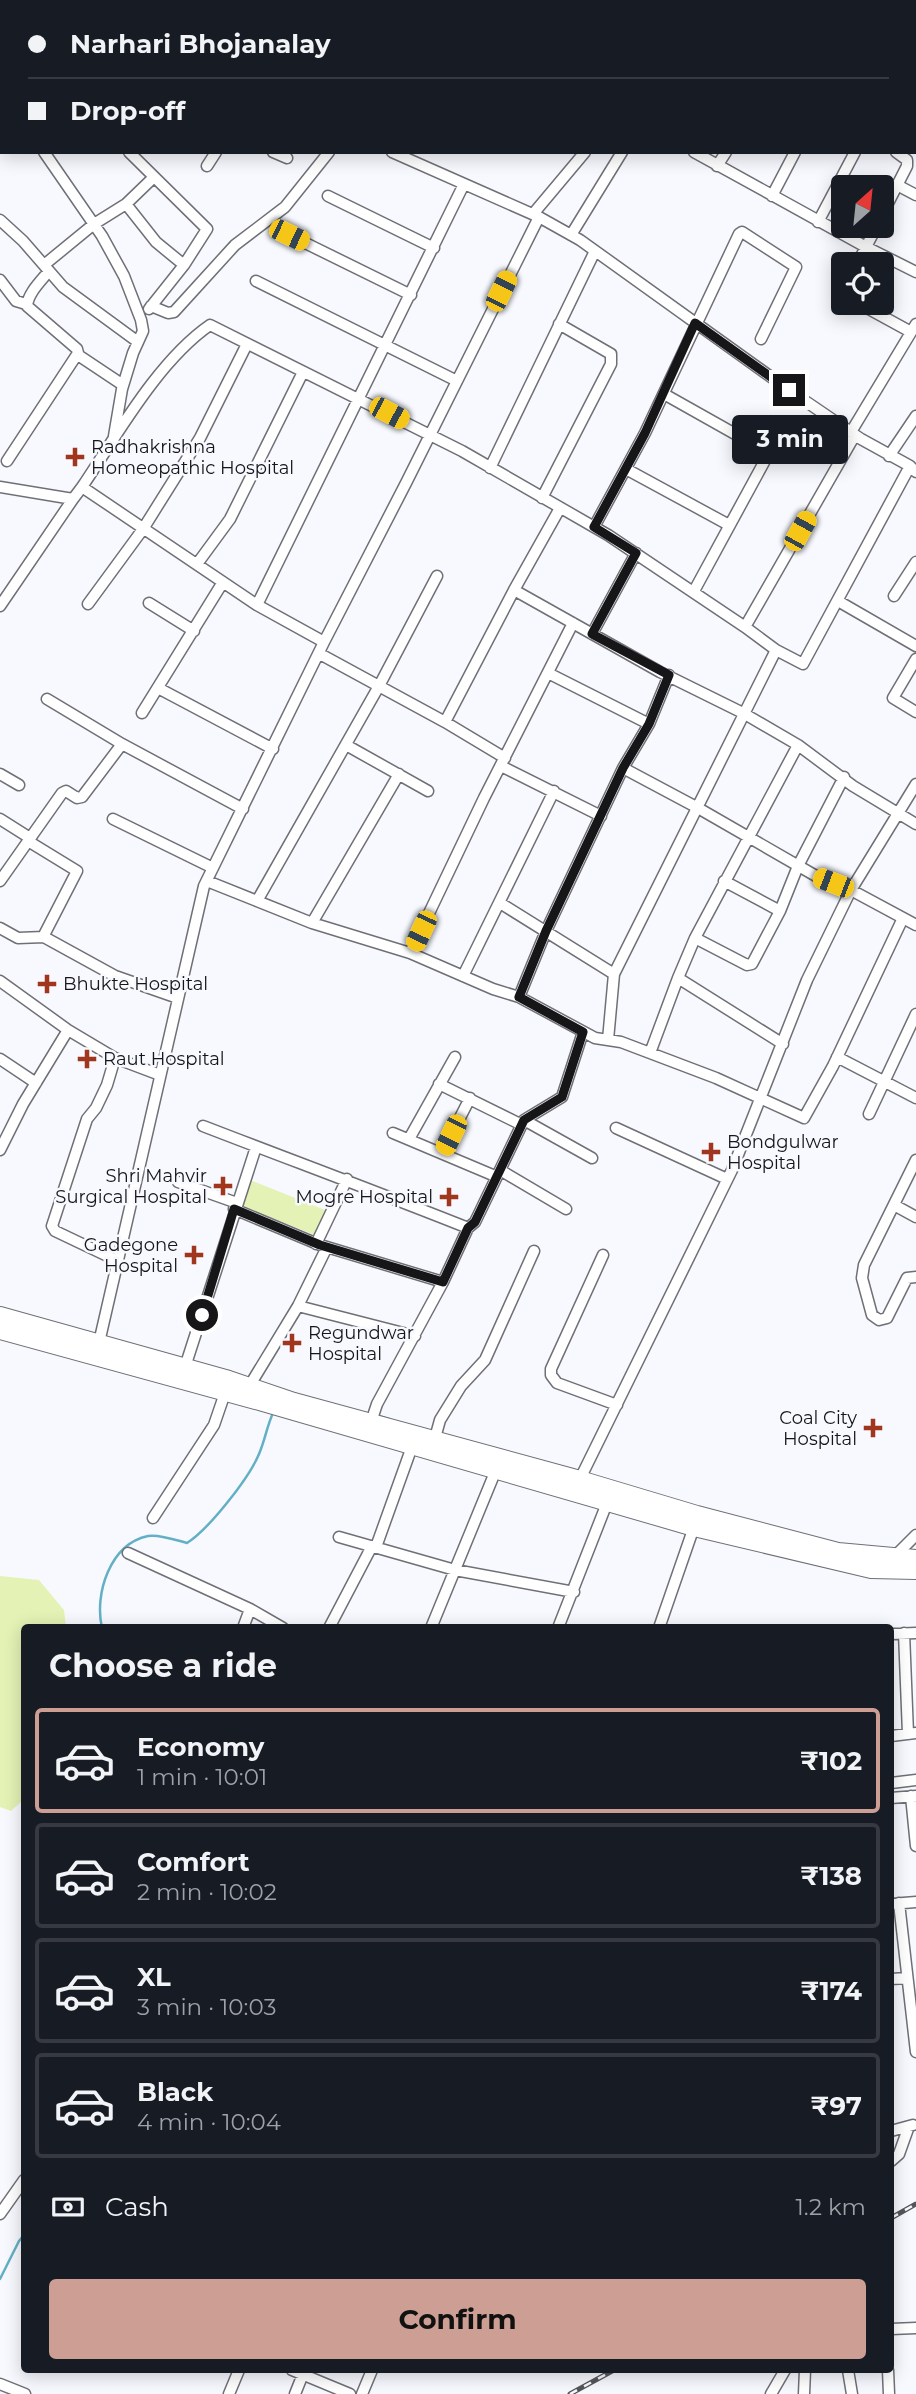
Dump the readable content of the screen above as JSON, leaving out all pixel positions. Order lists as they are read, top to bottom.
{
  "places": {
    "health": [
      "Radhakrishna Homeopathic Hospital",
      "Bhukte Hospital",
      "Raut Hospital",
      "Bondgulwar Hospital",
      "Shri Mahvir Surgical Hospital",
      "Mogre Hospital",
      "Gadegone Hospital",
      "Regundwar Hospital",
      "Coal City Hospital"
    ]
  },
  "north": "top right",
  "page": {
    "banner": ["Narhari Bhojanalay", "Drop-off"],
    "bubble": "3 min",
    "heading": "Choose a ride",
    "list": [
      {
        "name": "Economy",
        "note": "1 min · 10:01",
        "value": "₹102"
      },
      {
        "name": "Comfort",
        "note": "2 min · 10:02",
        "value": "₹138"
      },
      {
        "name": "XL",
        "note": "3 min · 10:03",
        "value": "₹174"
      },
      {
        "name": "Black",
        "note": "4 min · 10:04",
        "value": "₹97"
      }
    ],
    "pay": ["Cash", "1.2 km"],
    "buttons": "Confirm"
  }
}
